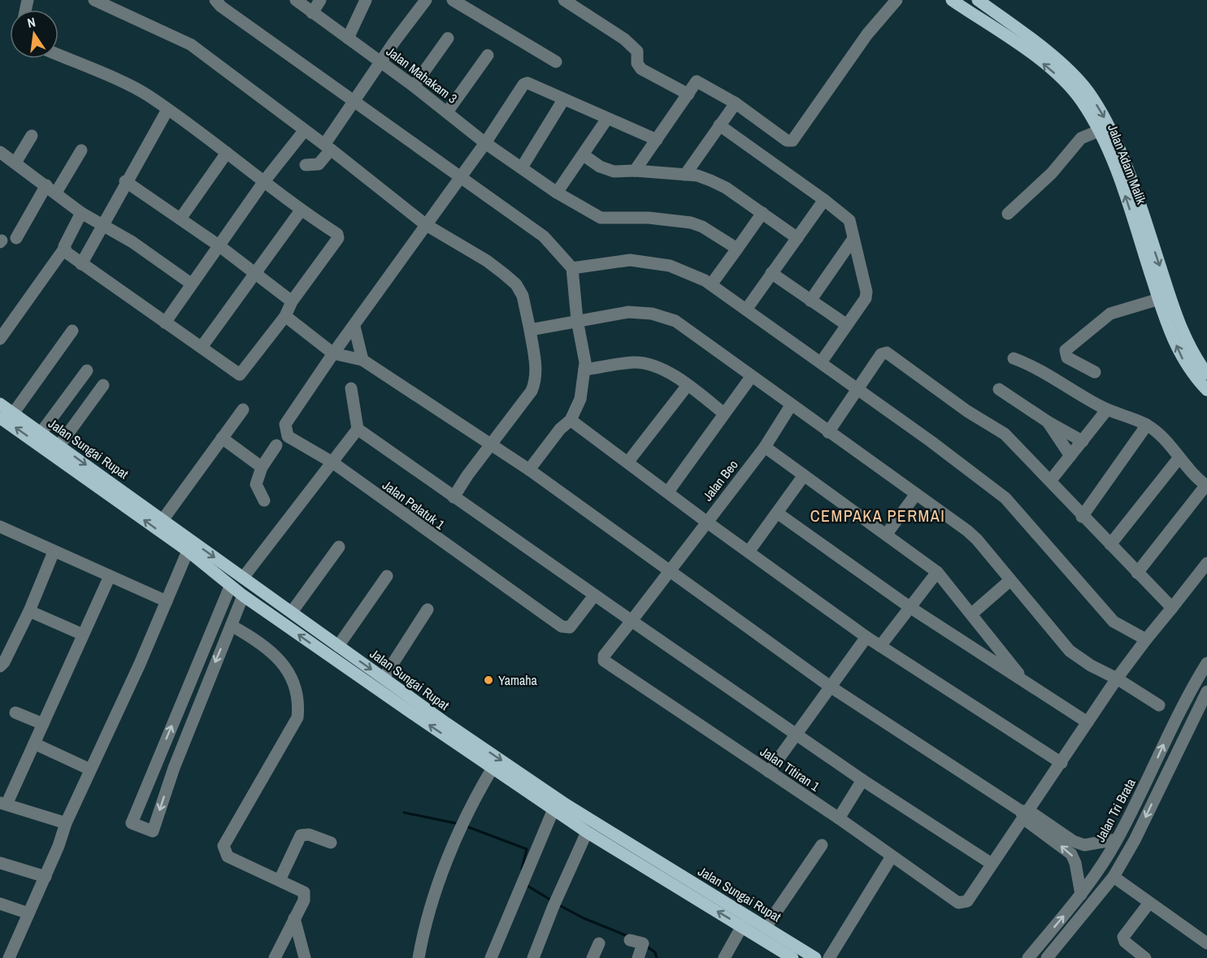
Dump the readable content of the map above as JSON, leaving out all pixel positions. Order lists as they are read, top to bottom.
{
  "streets": {
    "main road": ["Jalan Adam Malik", "Jalan Sungai Rupat"],
    "street": [
      "Jalan Mahakam 3",
      "Jalan Beo",
      "Jalan Pelatuk 1",
      "Jalan Titiran 1",
      "Jalan Tri Brata"
    ]
  },
  "crossings": [
    ["Jalan Mahakam 3", "Jalan Pelatuk 1"],
    ["Jalan Beo", "Jalan Titiran 1"]
  ],
  "districts": ["CEMPAKA PERMAI"],
  "places": ["Yamaha"],
  "north": "top"
}
